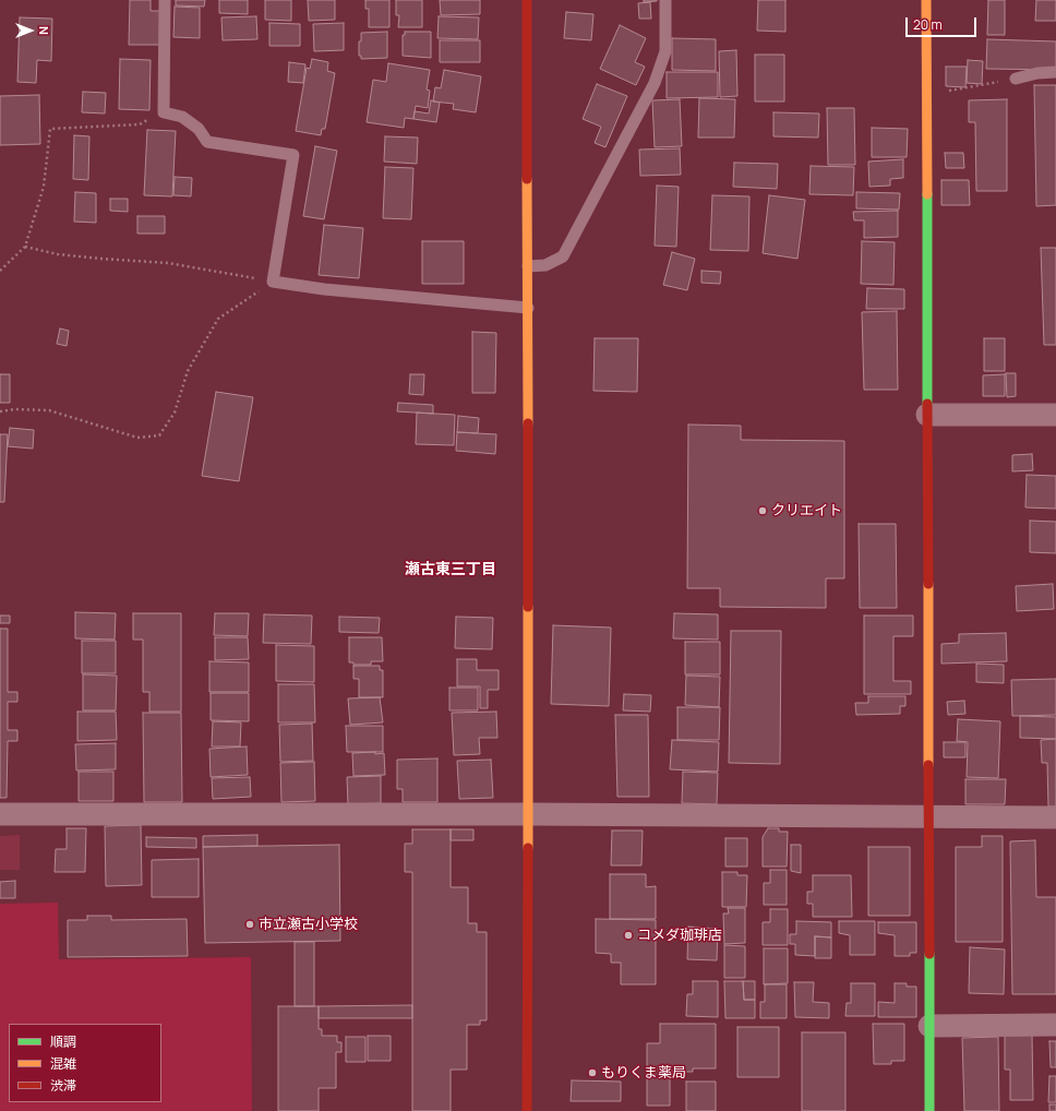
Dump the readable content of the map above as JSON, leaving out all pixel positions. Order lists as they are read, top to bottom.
{
  "districts": ["瀬古東三丁目"],
  "places": [
    "クリエイト",
    "市立瀬古小学校",
    "コメダ珈琲店",
    "もりくま薬局"
  ],
  "legend": ["順調", "混雑", "渋滞"],
  "scale_bar": "20 m",
  "north": "right"
}
